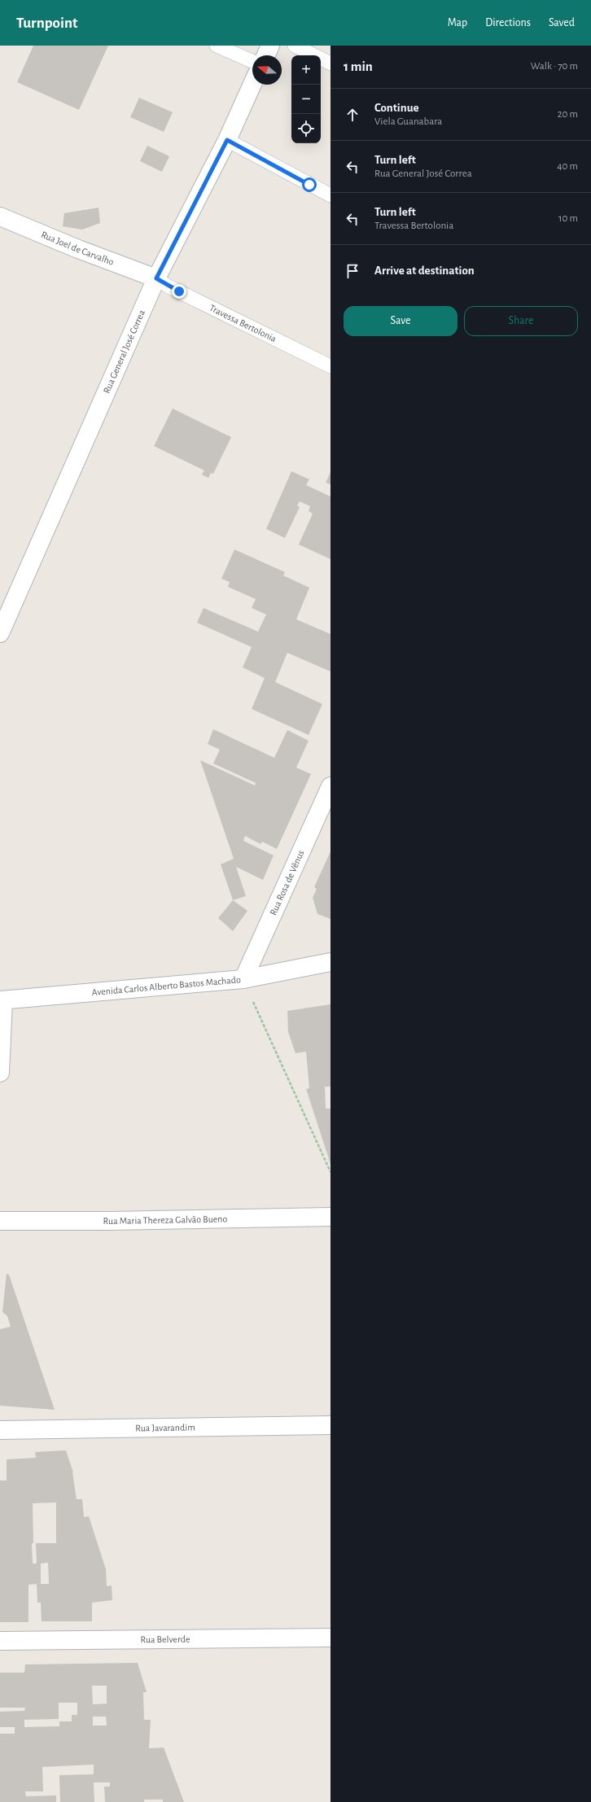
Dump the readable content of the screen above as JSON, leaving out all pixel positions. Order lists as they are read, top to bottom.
{
  "streets": {
    "street": [
      "Rua Joel de Carvalho",
      "Rua General José Correa",
      "Rua Rosa de Vênus",
      "Avenida Carlos Alberto Bastos Machado",
      "Rua Maria Thereza Galvão Bueno",
      "Rua Javarandim",
      "Rua Belverde"
    ],
    "lane": ["Travessa Bertolonia"]
  },
  "crossings": [
    ["Rua Joel de Carvalho", "Travessa Bertolonia"],
    ["Rua Joel de Carvalho", "Rua General José Correa"],
    ["Travessa Bertolonia", "Rua General José Correa"],
    ["Rua Rosa de Vênus", "Avenida Carlos Alberto Bastos Machado"]
  ],
  "north": "left",
  "page": {
    "header": "Turnpoint",
    "nav": ["Map", "Directions", "Saved"],
    "heading": ["1 min", "Walk · 70 m"],
    "map_buttons": ["+", "−"],
    "list": [
      ["Continue", "Viela Guanabara", "20 m"],
      ["Turn left", "Rua General José Correa", "40 m"],
      ["Turn left", "Travessa Bertolonia", "10 m"],
      "Arrive at destination"
    ],
    "buttons": ["Save", "Share"]
  }
}
